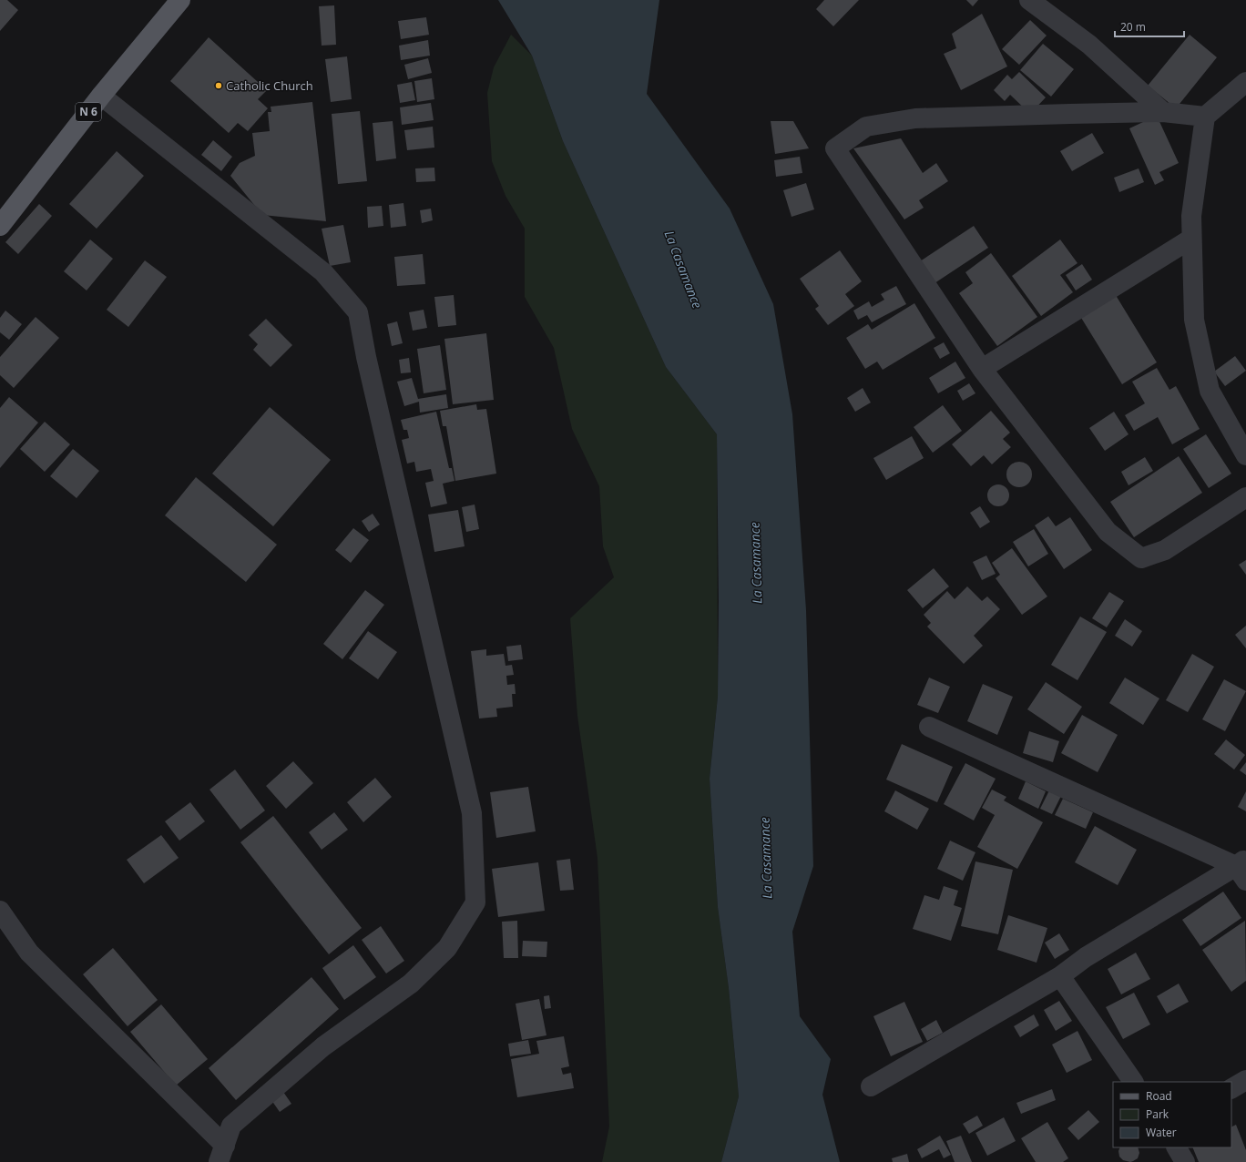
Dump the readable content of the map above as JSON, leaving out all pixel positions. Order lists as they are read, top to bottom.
{
  "streets": {
    "main road": ["N 6"]
  },
  "water": ["La Casamance"],
  "places": ["Catholic Church"],
  "legend": ["Road", "Park", "Water"],
  "scale_bar": "20 m"
}
